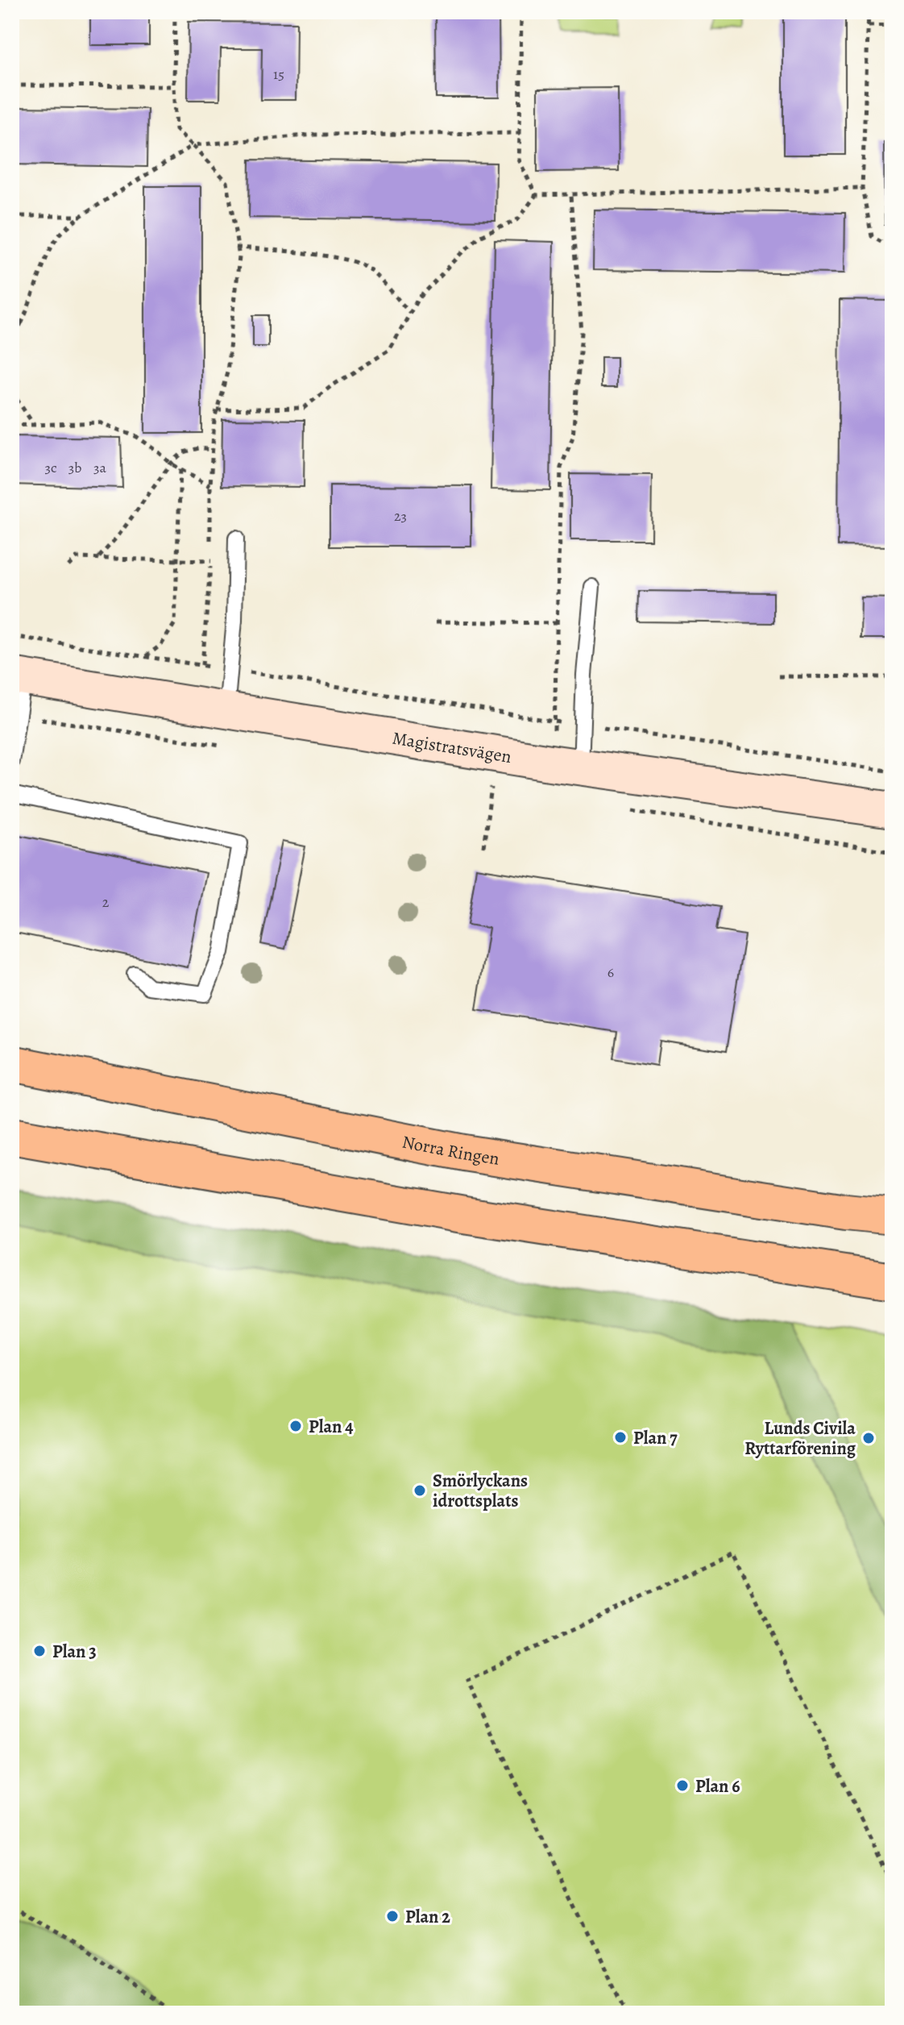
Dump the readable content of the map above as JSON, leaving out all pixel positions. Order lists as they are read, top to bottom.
{
  "streets": {
    "main road": ["Norra Ringen"],
    "street": ["Magistratsvägen"]
  },
  "places": [
    "Plan 4",
    "Plan 7",
    "Lunds Civila Ryttarförening",
    "Smörlyckans idrottsplats",
    "Plan 3",
    "Plan 6",
    "Plan 2"
  ],
  "house_numbers": [
    "15",
    "3c",
    "3b",
    "3a",
    "23",
    "2",
    "6"
  ]
}
